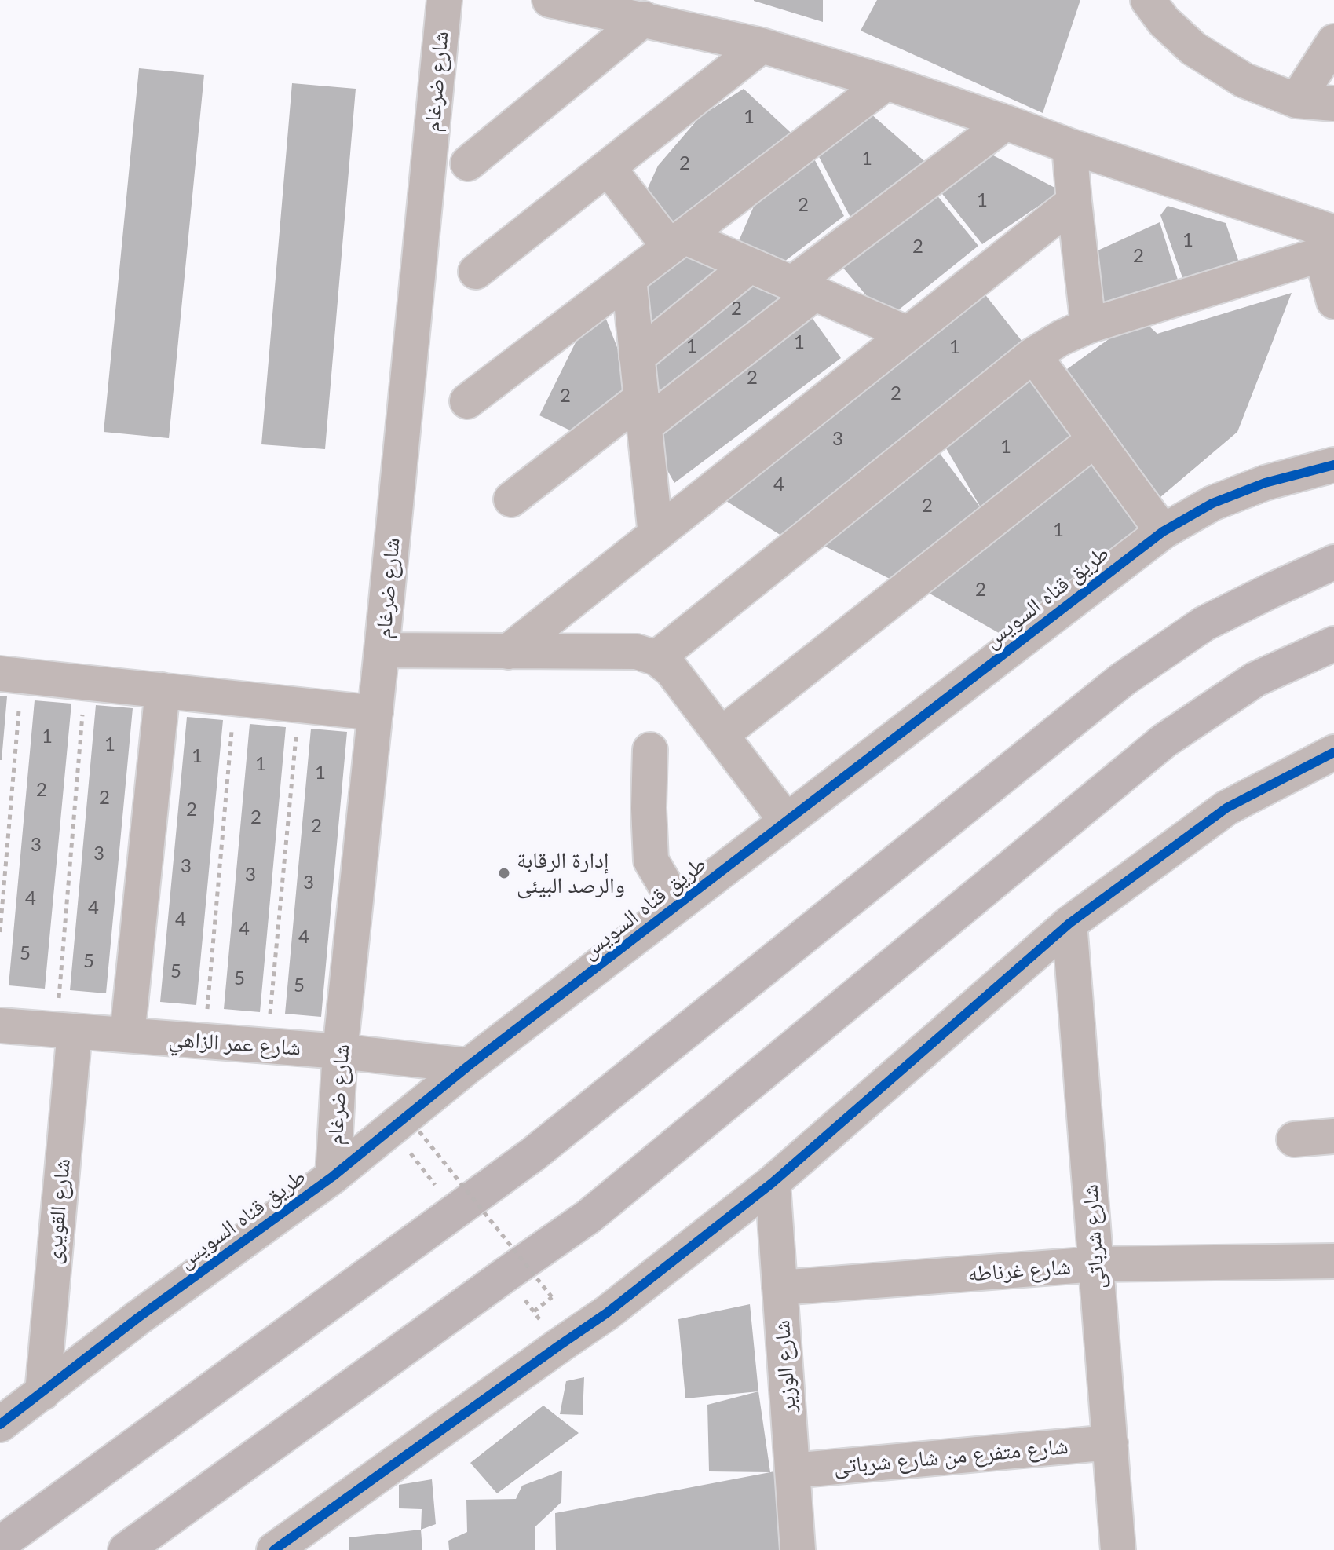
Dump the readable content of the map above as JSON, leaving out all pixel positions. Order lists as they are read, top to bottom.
{
  "streets": {
    "street": [
      "شارع ضرغام",
      "طريق قناه السويس",
      "شارع عمر الزاهي",
      "شارع القويرى",
      "شارع شرباتى",
      "شارع غرناطه",
      "شارع الوزير",
      "شارع متفرع من شارع شرباتى"
    ]
  },
  "crossings": [
    ["شارع ضرغام", "طريق قناه السويس"],
    ["شارع ضرغام", "شارع عمر الزاهي"],
    ["طريق قناه السويس", "شارع عمر الزاهي"],
    ["طريق قناه السويس", "شارع القويرى"],
    ["شارع عمر الزاهي", "شارع القويرى"],
    ["شارع شرباتى", "شارع غرناطه"],
    ["شارع شرباتى", "شارع متفرع من شارع شرباتى"],
    ["شارع غرناطه", "شارع الوزير"],
    ["شارع الوزير", "شارع متفرع من شارع شرباتى"]
  ],
  "places": ["إدارة الرقابة والرصد البيئى"],
  "house_numbers": [
    "1",
    "1",
    "2",
    "1",
    "2",
    "1",
    "2",
    "2",
    "2",
    "1",
    "1",
    "1",
    "2",
    "2",
    "2",
    "3",
    "1",
    "4",
    "2",
    "1",
    "2",
    "1",
    "1",
    "1",
    "1",
    "1",
    "2",
    "2",
    "2",
    "2",
    "2",
    "3",
    "3",
    "3",
    "3",
    "3",
    "4",
    "4",
    "4",
    "4",
    "4",
    "5",
    "5",
    "5",
    "5",
    "5"
  ]
}
